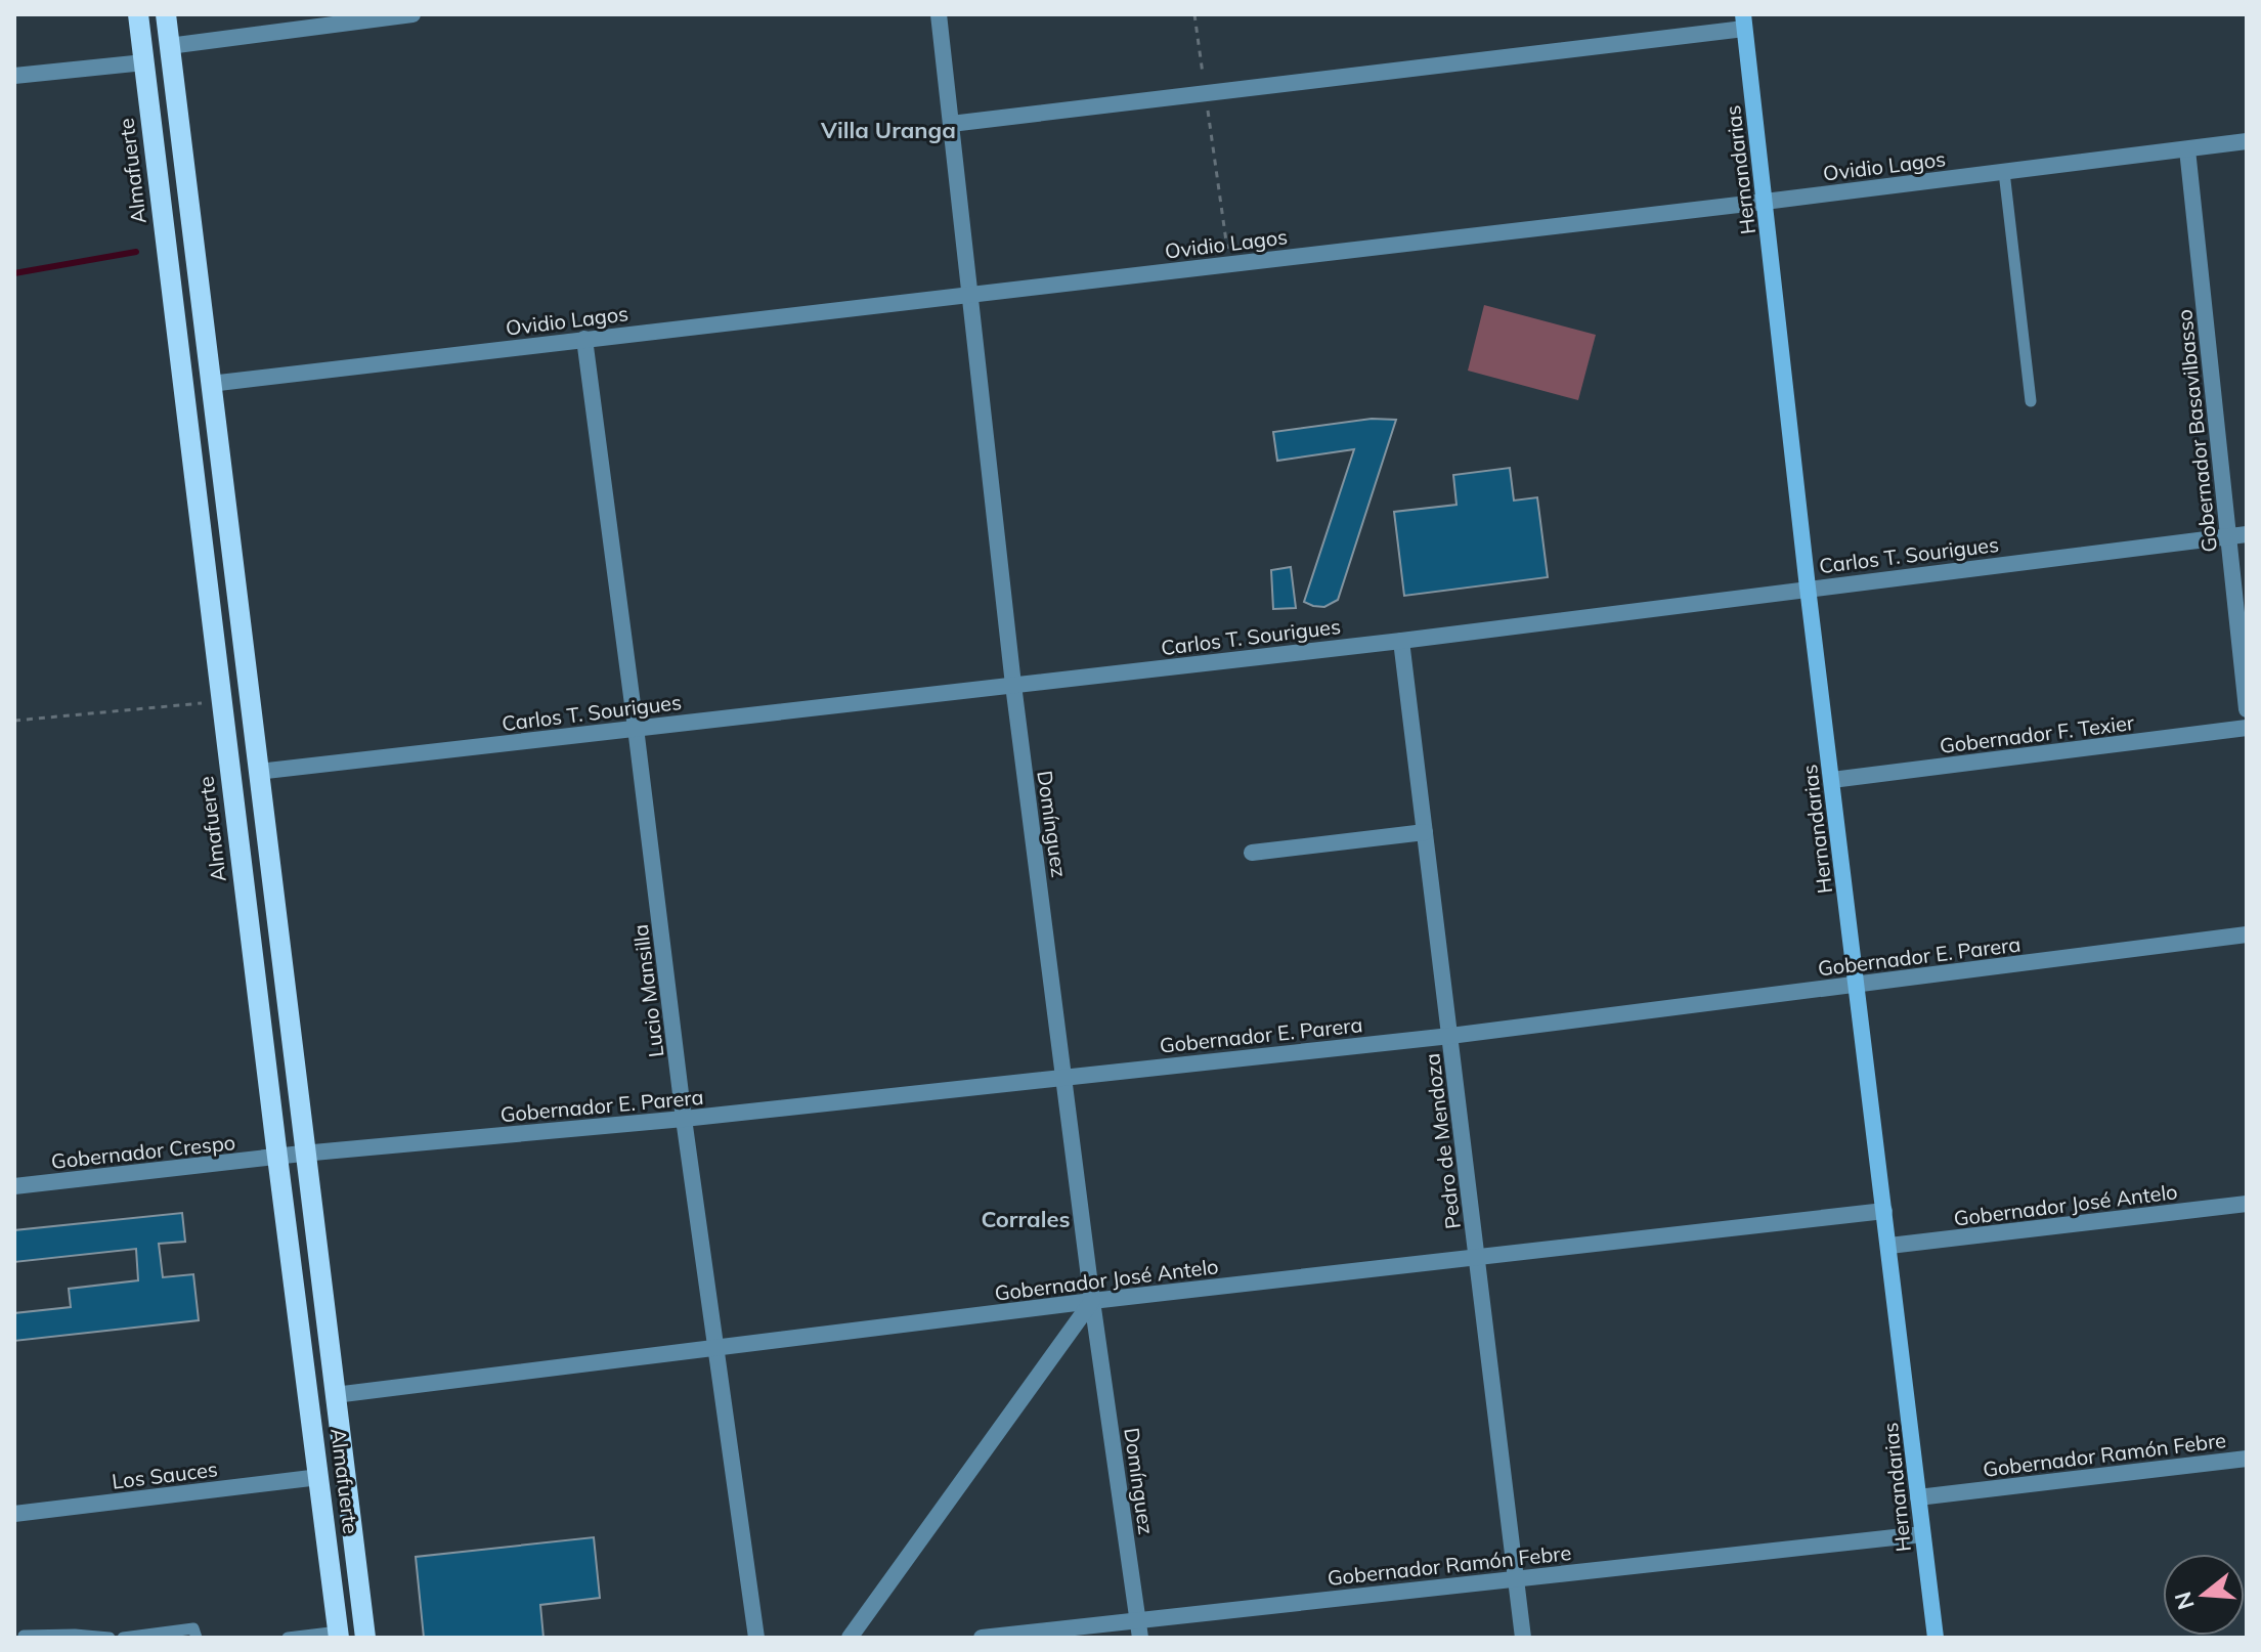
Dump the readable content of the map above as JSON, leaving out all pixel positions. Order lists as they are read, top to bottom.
{
  "streets": {
    "main road": ["Almafuerte"],
    "street": [
      "Ovidio Lagos",
      "Hernandarias",
      "Gobernador Basavilbasso",
      "Carlos T. Sourigues",
      "Gobernador F. Texier",
      "Domínguez",
      "Gobernador E. Parera",
      "Lucio Mansilla",
      "Pedro de Mendoza",
      "Gobernador Crespo",
      "Gobernador José Antelo",
      "Gobernador Ramón Febre",
      "Los Sauces"
    ]
  },
  "crossings": [
    ["Ovidio Lagos", "Hernandarias"],
    ["Ovidio Lagos", "Almafuerte"],
    ["Ovidio Lagos", "Gobernador Basavilbasso"],
    ["Ovidio Lagos", "Domínguez"],
    ["Ovidio Lagos", "Lucio Mansilla"],
    ["Hernandarias", "Carlos T. Sourigues"],
    ["Hernandarias", "Gobernador F. Texier"],
    ["Hernandarias", "Gobernador E. Parera"],
    ["Hernandarias", "Gobernador José Antelo"],
    ["Hernandarias", "Gobernador Ramón Febre"],
    ["Almafuerte", "Carlos T. Sourigues"],
    ["Almafuerte", "Gobernador E. Parera"],
    ["Almafuerte", "Gobernador Crespo"],
    ["Almafuerte", "Gobernador José Antelo"],
    ["Almafuerte", "Los Sauces"],
    ["Gobernador Basavilbasso", "Carlos T. Sourigues"],
    ["Carlos T. Sourigues", "Domínguez"],
    ["Carlos T. Sourigues", "Lucio Mansilla"],
    ["Carlos T. Sourigues", "Pedro de Mendoza"],
    ["Domínguez", "Gobernador E. Parera"],
    ["Domínguez", "Gobernador José Antelo"],
    ["Domínguez", "Gobernador Ramón Febre"],
    ["Gobernador E. Parera", "Lucio Mansilla"],
    ["Gobernador E. Parera", "Pedro de Mendoza"],
    ["Gobernador E. Parera", "Gobernador Crespo"],
    ["Lucio Mansilla", "Gobernador José Antelo"],
    ["Pedro de Mendoza", "Gobernador José Antelo"],
    ["Pedro de Mendoza", "Gobernador Ramón Febre"]
  ],
  "districts": ["Villa Uranga", "Corrales"],
  "north": "left"
}
